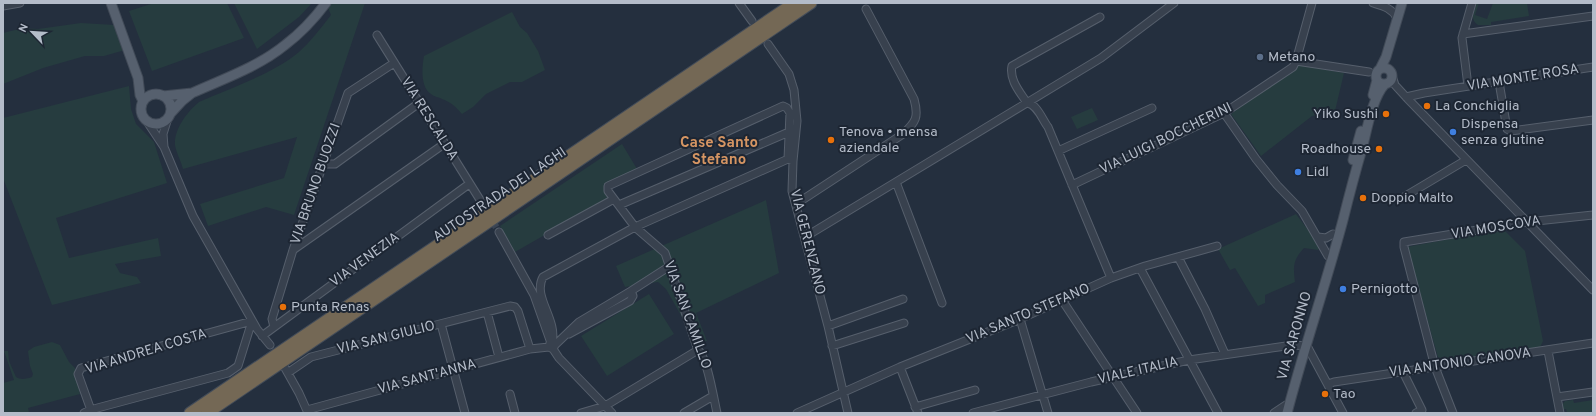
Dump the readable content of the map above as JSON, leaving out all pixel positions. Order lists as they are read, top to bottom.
{
  "streets": {
    "highway": ["AUTOSTRADA DEI LAGHI"],
    "main road": ["VIA SARONNO"],
    "street": [
      "VIA MONTE ROSA",
      "VIA RESCALDA",
      "VIA LUIGI BOCCHERINI",
      "VIA BRUNO BUOZZI",
      "VIA MOSCOVA",
      "VIA GERENZANO",
      "VIA VENEZIA",
      "VIA SANTO STEFANO",
      "VIA SAN CAMILLO",
      "VIA SAN GIULIO",
      "VIA ANDREA COSTA",
      "VIA ANTONIO CANOVA",
      "VIALE ITALIA",
      "VIA SANT'ANNA"
    ]
  },
  "crossings": [
    ["VIA RESCALDA", "VIA BRUNO BUOZZI"],
    ["VIA RESCALDA", "VIA VENEZIA"],
    ["VIA BRUNO BUOZZI", "VIA VENEZIA"],
    ["VIA MOSCOVA", "VIA ANTONIO CANOVA"],
    ["VIA GERENZANO", "VIA SANTO STEFANO"],
    ["VIA SARONNO", "VIALE ITALIA"],
    ["VIA SAN GIULIO", "VIA SANT'ANNA"]
  ],
  "districts": ["Case Santo Stefano"],
  "places": [
    "Metano",
    "La Conchiglia",
    "Yiko Sushi",
    "Dispensa senza glutine",
    "Tenova • mensa aziendale",
    "Roadhouse",
    "Lidl",
    "Doppio Malto",
    "Pernigotto",
    "Punta Renas",
    "Tao"
  ],
  "north": "top left"
}
